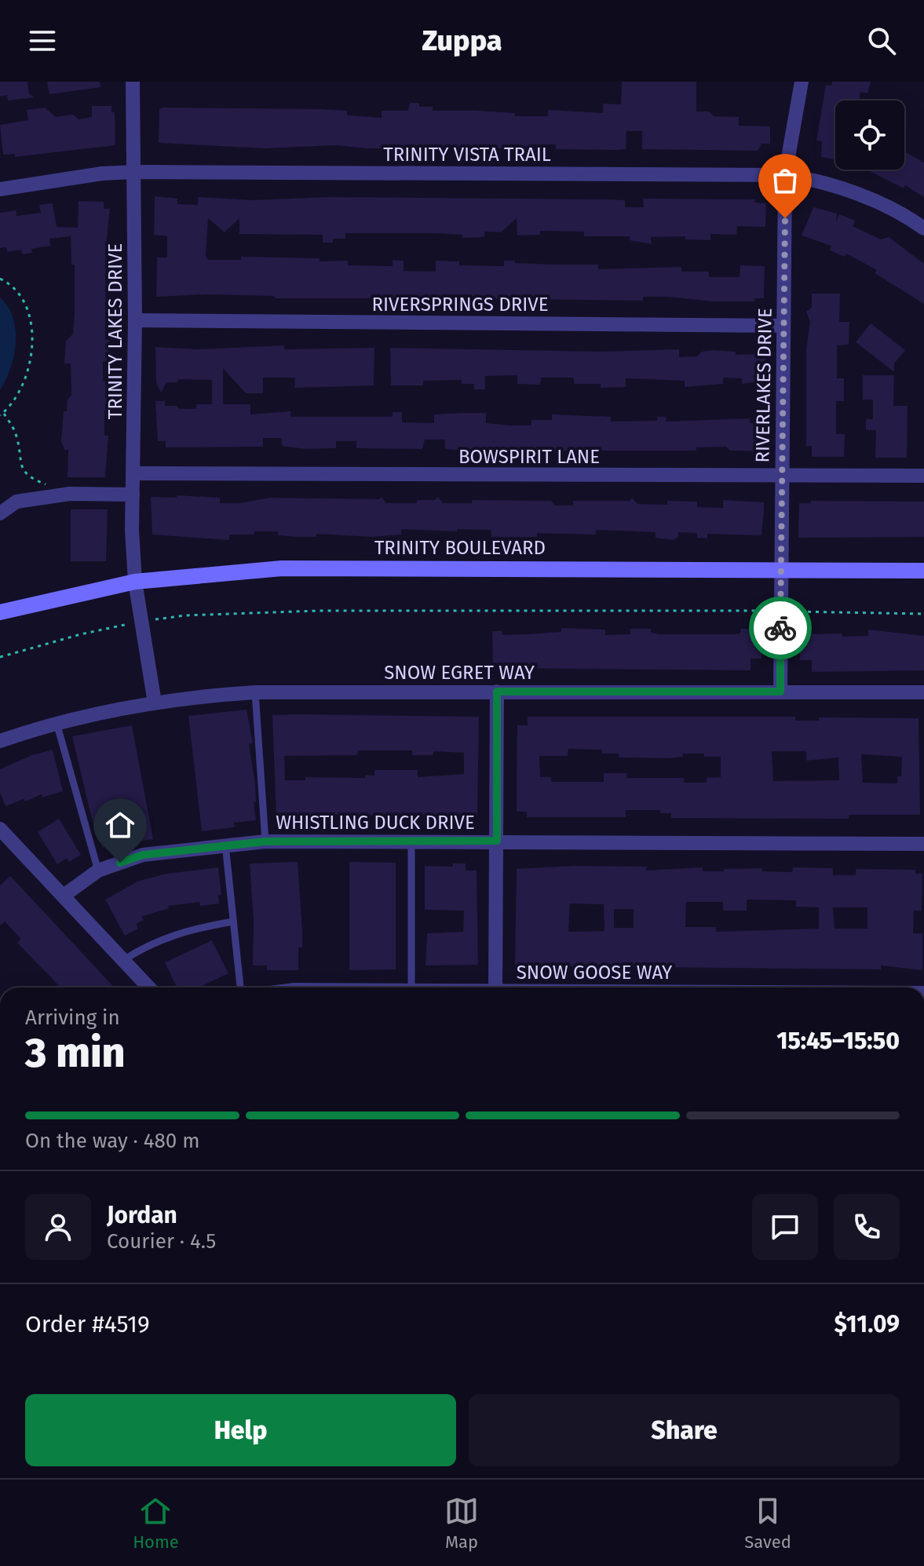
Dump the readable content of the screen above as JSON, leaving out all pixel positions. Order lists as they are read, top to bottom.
{
  "streets": {
    "main road": ["TRINITY BOULEVARD"],
    "street": [
      "TRINITY VISTA TRAIL",
      "RIVERSPRINGS DRIVE",
      "TRINITY LAKES DRIVE",
      "RIVERLAKES DRIVE",
      "BOWSPIRIT LANE",
      "SNOW EGRET WAY",
      "WHISTLING DUCK DRIVE"
    ]
  },
  "crossings": [
    ["TRINITY VISTA TRAIL", "TRINITY LAKES DRIVE"],
    ["TRINITY VISTA TRAIL", "RIVERLAKES DRIVE"],
    ["RIVERSPRINGS DRIVE", "TRINITY LAKES DRIVE"],
    ["RIVERSPRINGS DRIVE", "RIVERLAKES DRIVE"],
    ["TRINITY LAKES DRIVE", "BOWSPIRIT LANE"],
    ["TRINITY LAKES DRIVE", "TRINITY BOULEVARD"],
    ["TRINITY LAKES DRIVE", "SNOW EGRET WAY"],
    ["RIVERLAKES DRIVE", "BOWSPIRIT LANE"],
    ["RIVERLAKES DRIVE", "TRINITY BOULEVARD"],
    ["RIVERLAKES DRIVE", "SNOW EGRET WAY"]
  ],
  "page": {
    "header": "Zuppa",
    "heading": ["3 min", "Arriving in", "15:45–15:50"],
    "panel": [
      "Jordan",
      "Courier · 4.5",
      "Order #4519",
      "$11.09"
    ],
    "bar": "On the way · 480 m",
    "buttons": ["Help", "Share"],
    "tabs": ["Home", "Map", "Saved"]
  }
}
